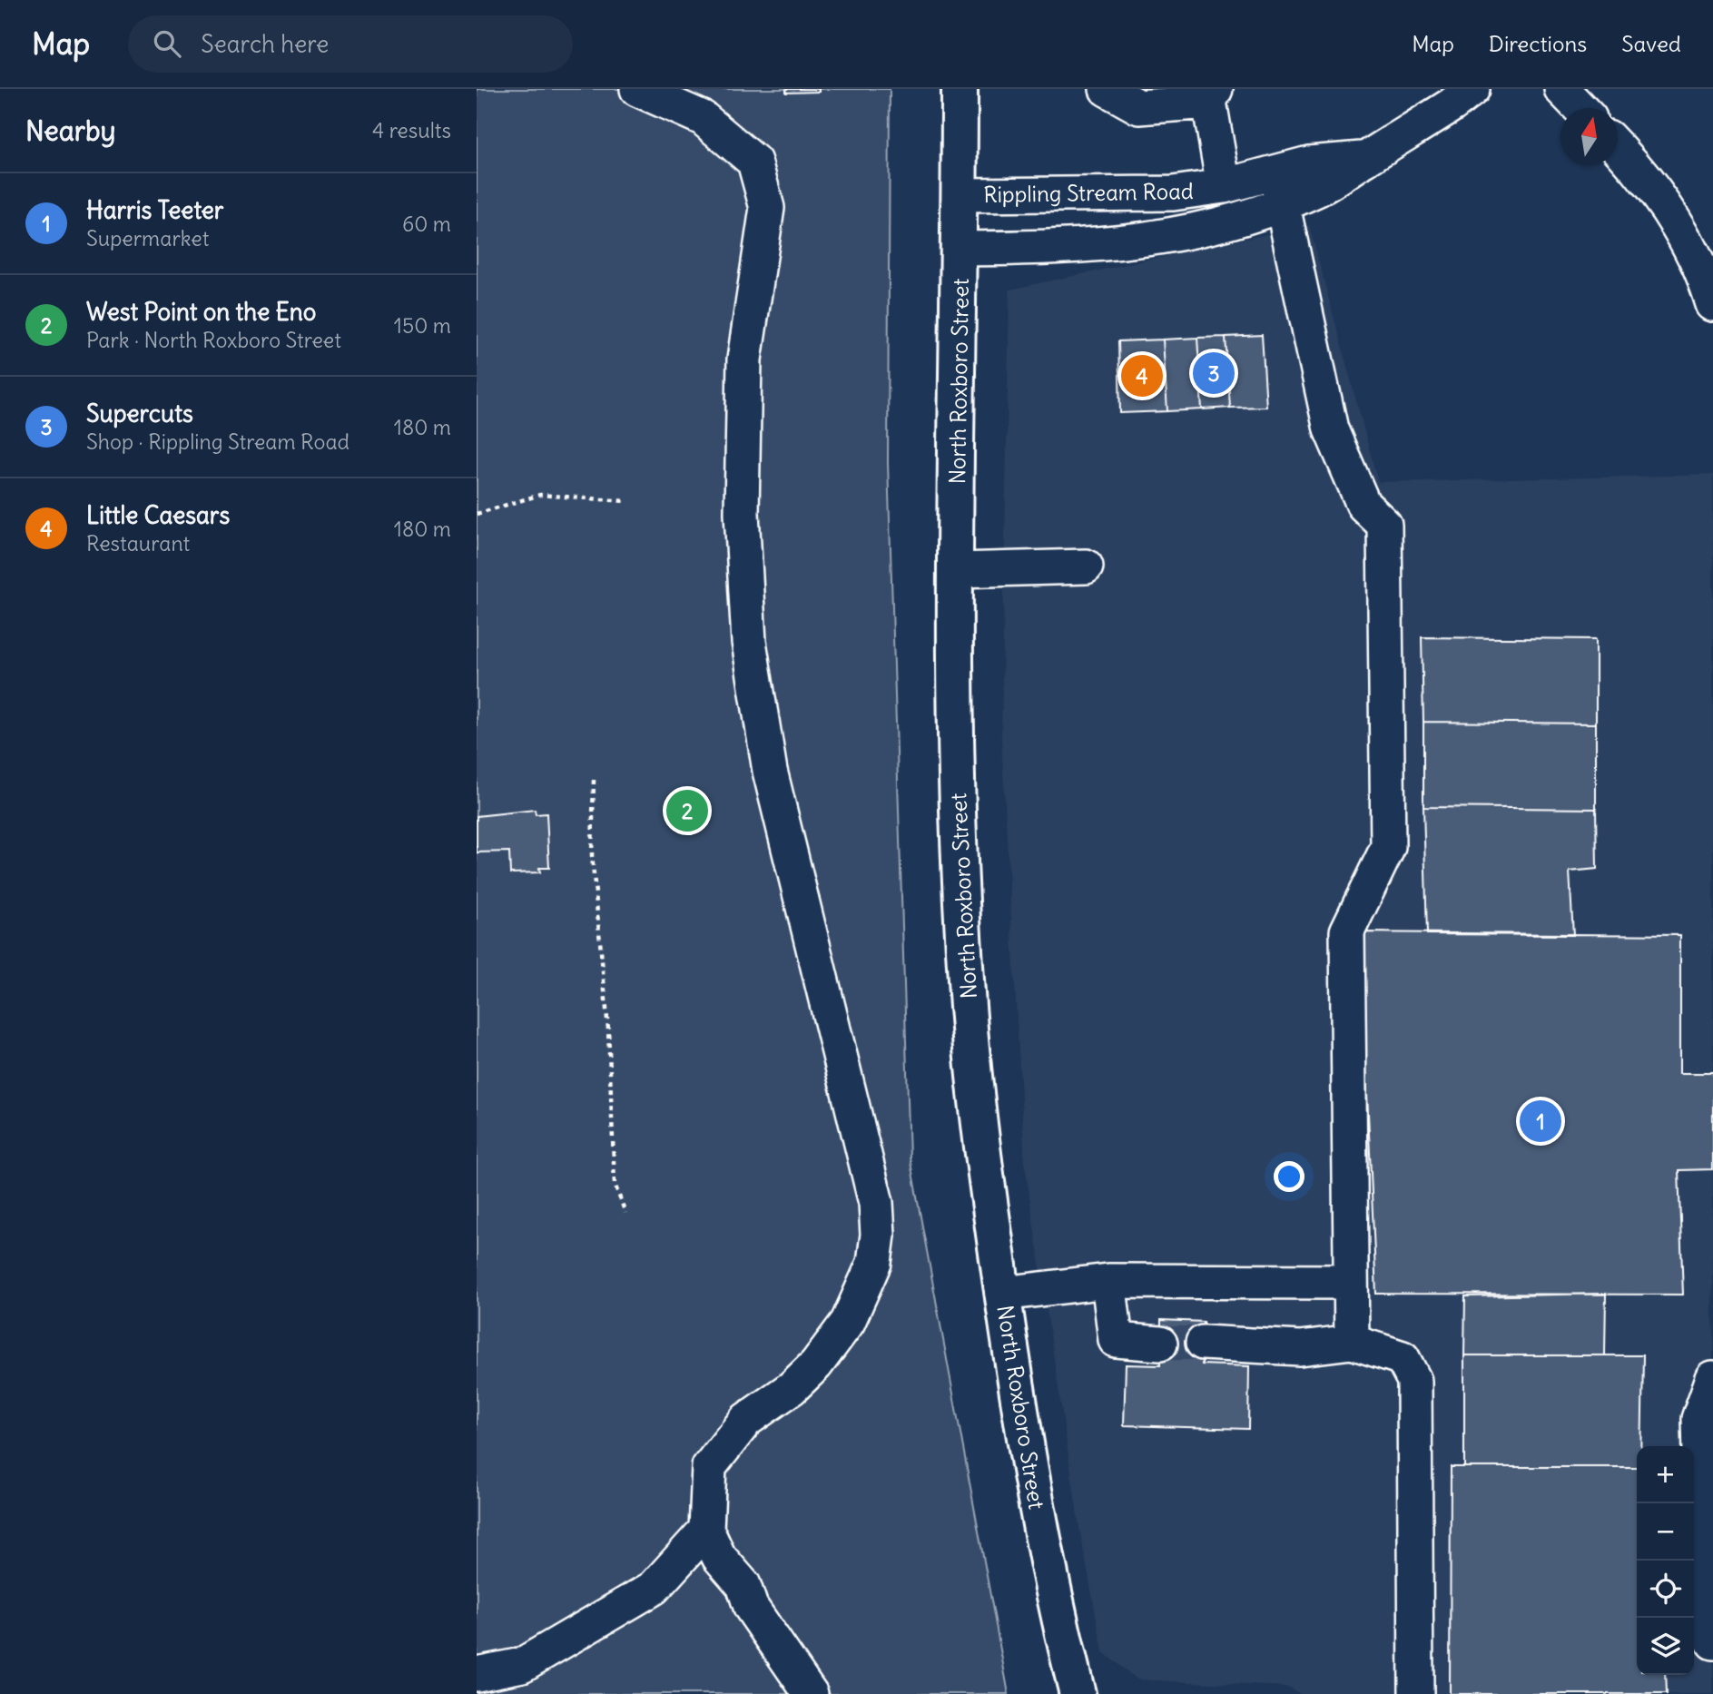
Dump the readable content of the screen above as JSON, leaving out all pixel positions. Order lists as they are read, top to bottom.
{
  "streets": {
    "highway": ["North Roxboro Street"],
    "street": ["Rippling Stream Road"]
  },
  "crossings": [
    ["Rippling Stream Road", "North Roxboro Street"]
  ],
  "north": "top",
  "page": {
    "header": "Map",
    "search": "Search here",
    "nav": ["Map", "Directions", "Saved"],
    "heading": ["Nearby", "4 results"],
    "list": [
      {
        "mark": "1",
        "name": "Harris Teeter",
        "note": "Supermarket",
        "value": "60 m"
      },
      {
        "mark": "2",
        "name": "West Point on the Eno",
        "note": "Park · North Roxboro Street",
        "value": "150 m"
      },
      {
        "mark": "3",
        "name": "Supercuts",
        "note": "Shop · Rippling Stream Road",
        "value": "180 m"
      },
      {
        "mark": "4",
        "name": "Little Caesars",
        "note": "Restaurant",
        "value": "180 m"
      }
    ],
    "pins": [
      "3",
      "4",
      "2",
      "1"
    ],
    "map_buttons": ["+", "−"]
  }
}
